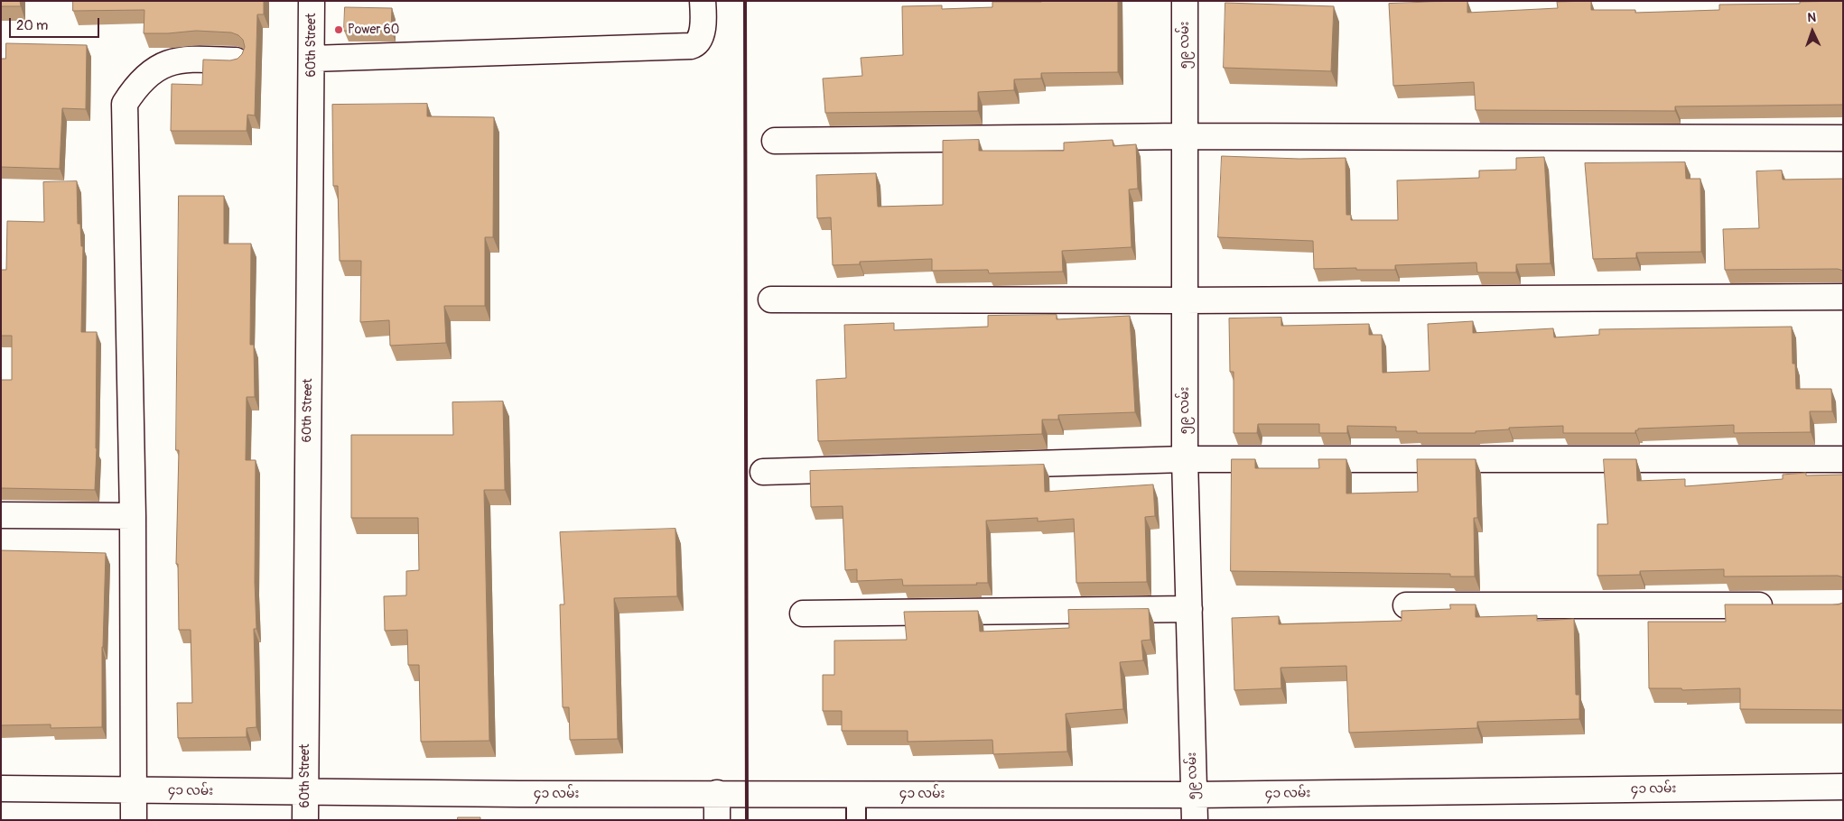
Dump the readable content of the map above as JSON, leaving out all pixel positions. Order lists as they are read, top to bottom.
{
  "streets": {
    "street": ["60th Street", "၅၉ လမ်း", "၄၁ လမ်း"]
  },
  "crossings": [
    ["60th Street", "၄၁ လမ်း"],
    ["၅၉ လမ်း", "၄၁ လမ်း"]
  ],
  "places": ["Power 60"],
  "scale_bar": "20 m",
  "north": "top"
}
